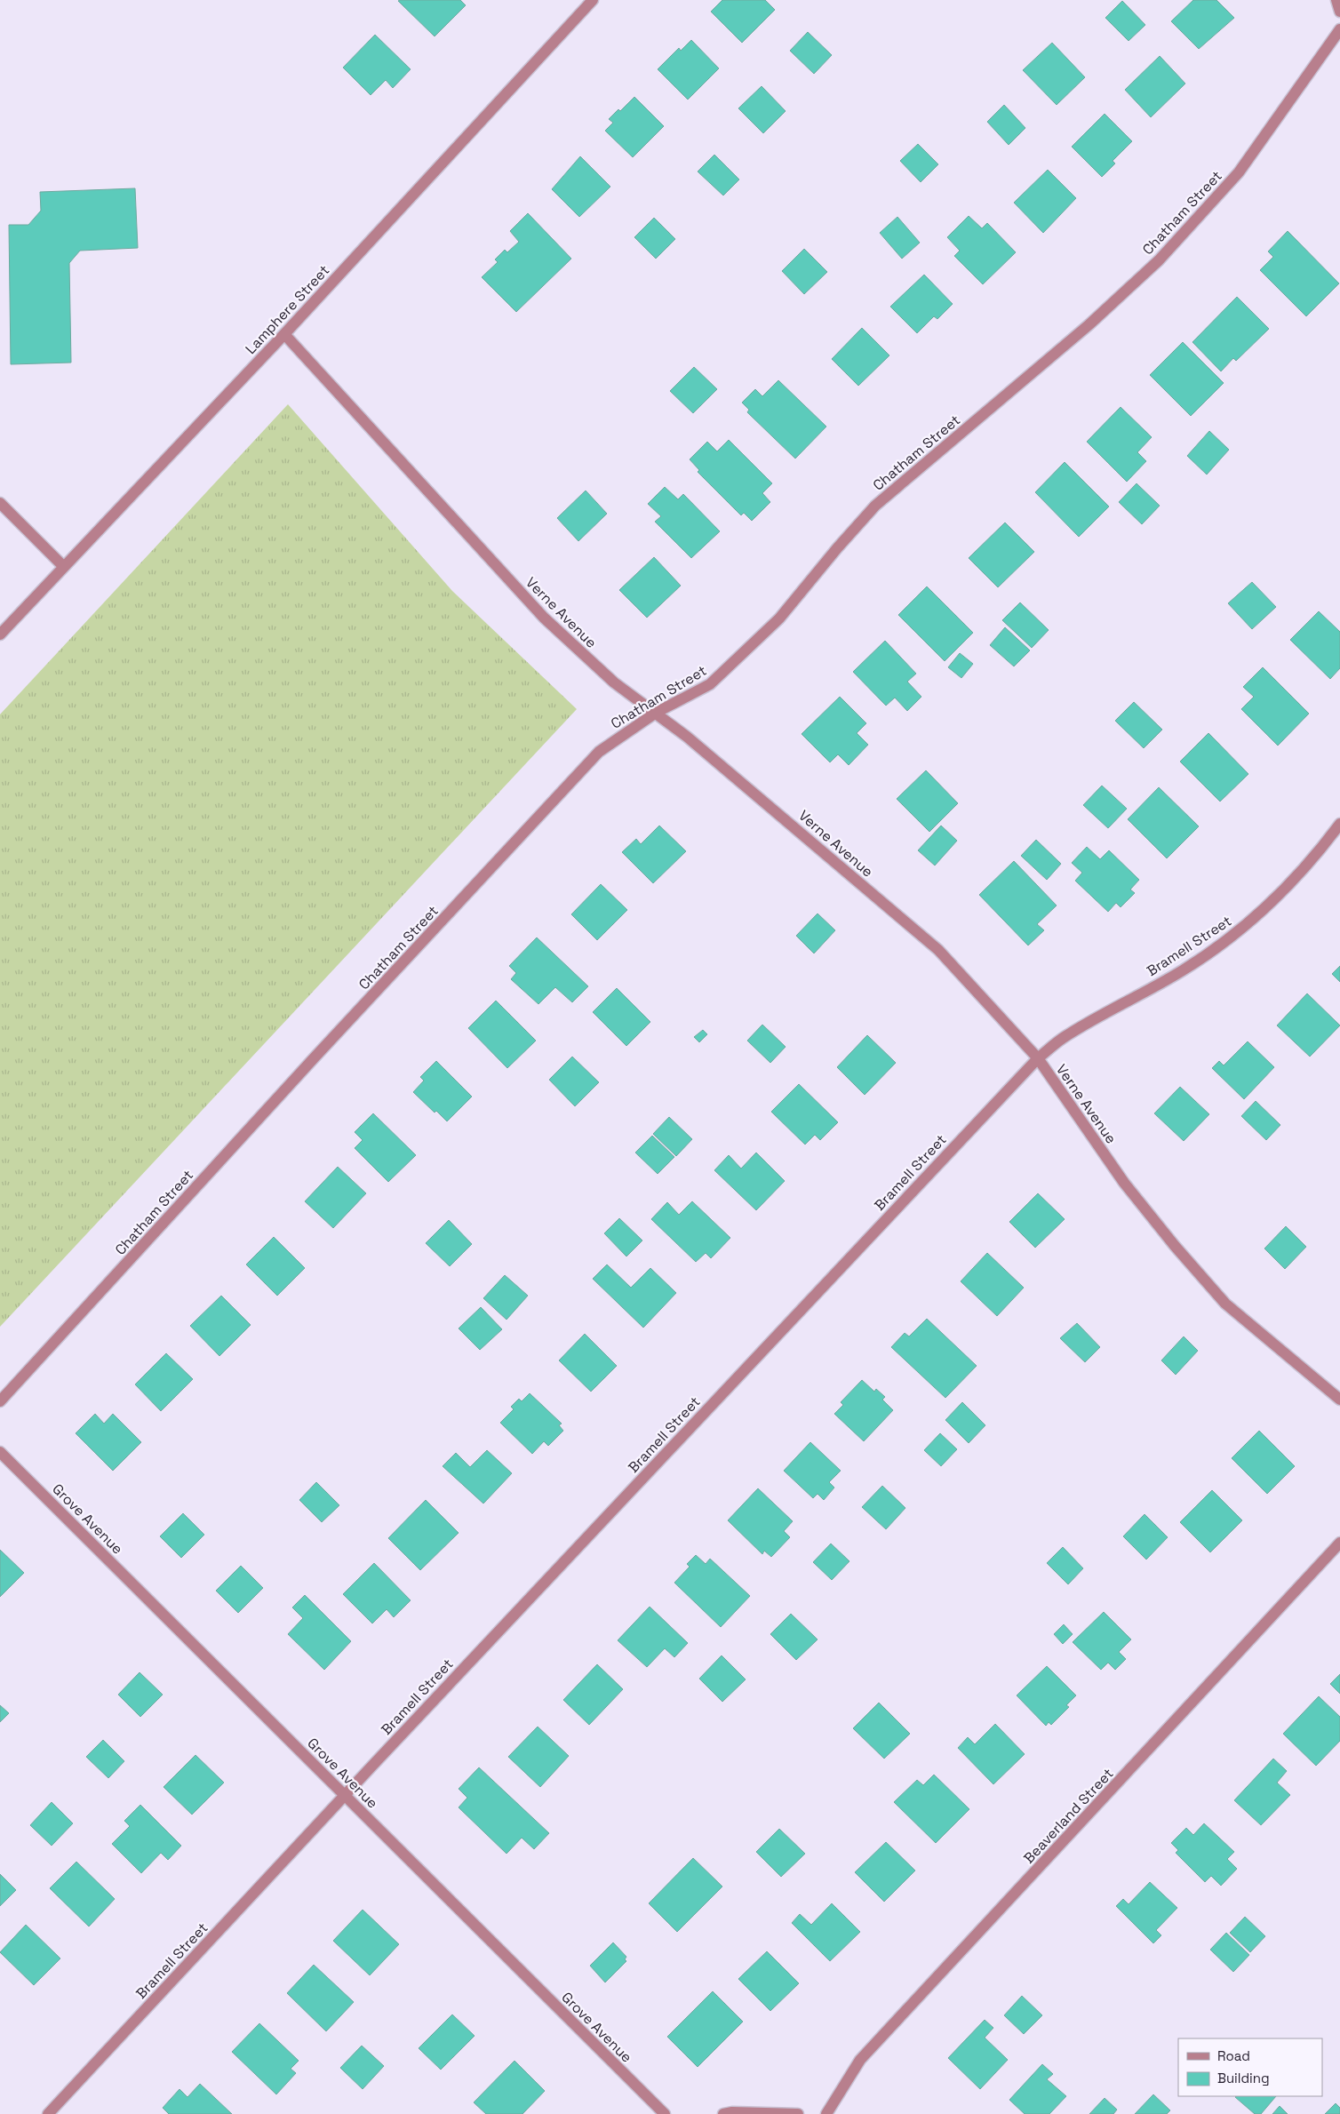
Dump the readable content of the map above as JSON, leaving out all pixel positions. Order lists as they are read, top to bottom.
{
  "streets": {
    "street": [
      "Chatham Street",
      "Lamphere Street",
      "Verne Avenue",
      "Bramell Street",
      "Grove Avenue",
      "Beaverland Street"
    ]
  },
  "crossings": [
    ["Chatham Street", "Verne Avenue"],
    ["Lamphere Street", "Verne Avenue"],
    ["Verne Avenue", "Bramell Street"],
    ["Bramell Street", "Grove Avenue"]
  ],
  "legend": ["Road", "Building"]
}
